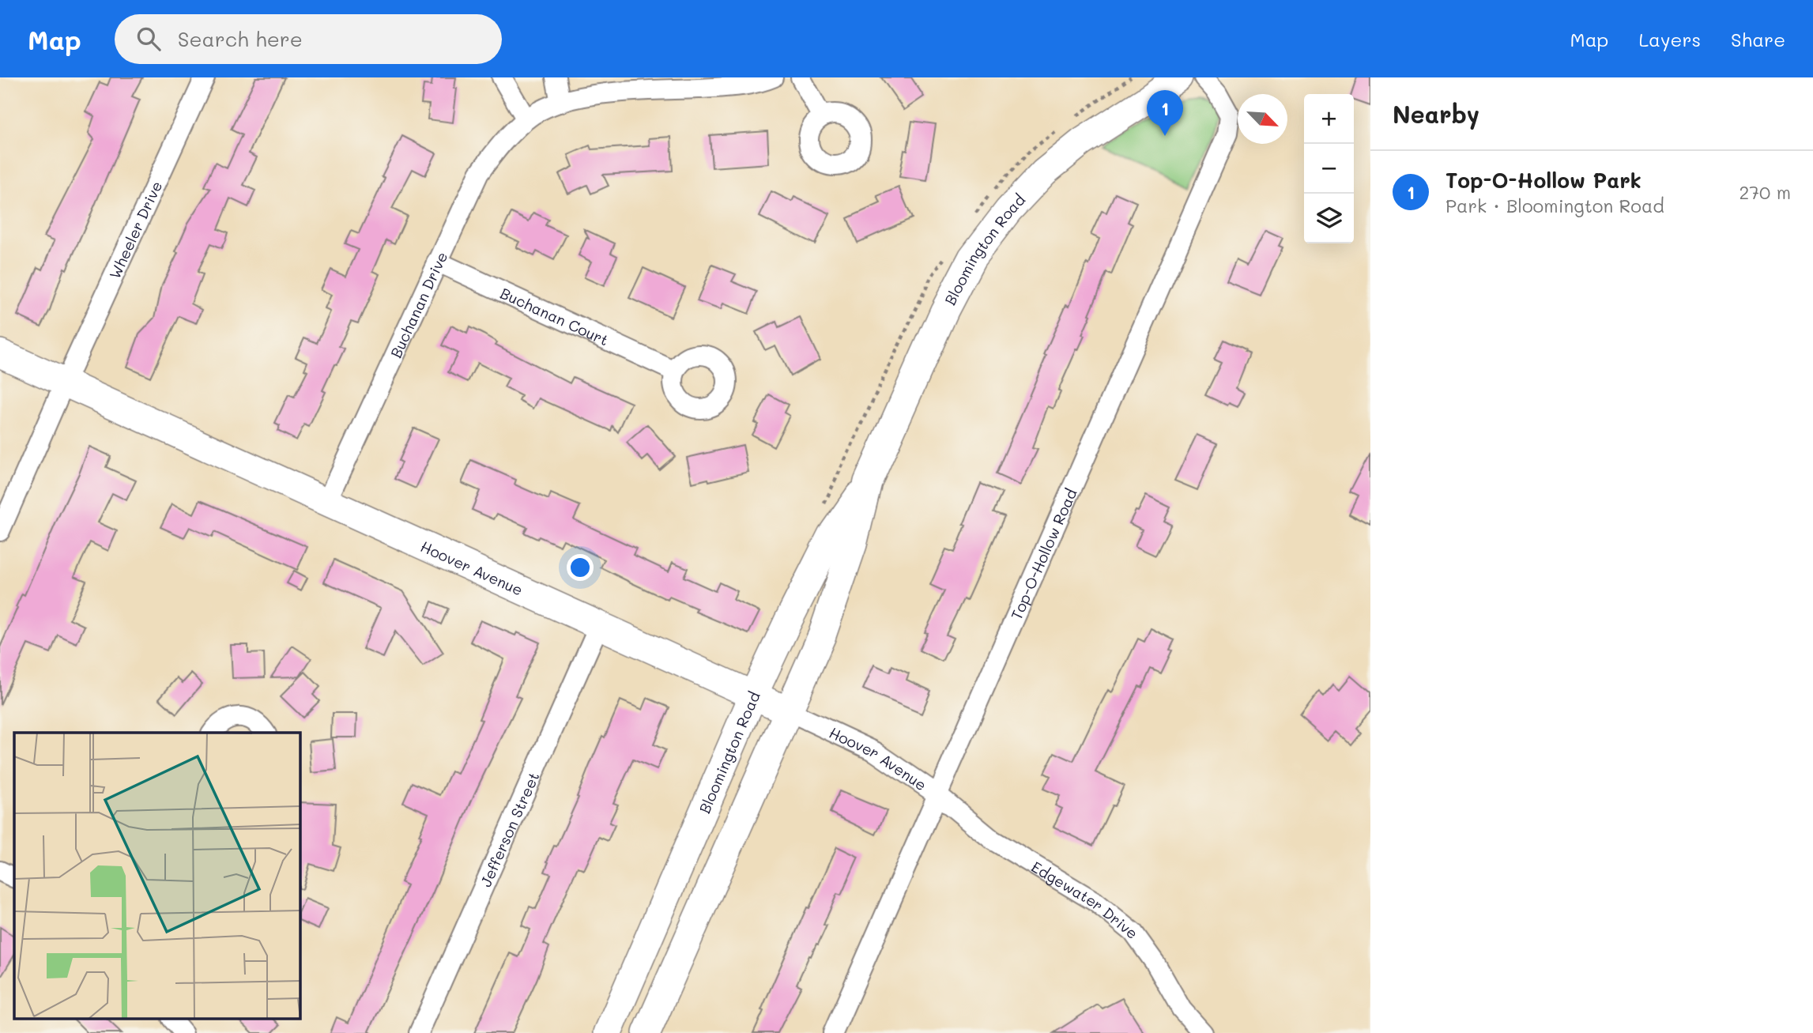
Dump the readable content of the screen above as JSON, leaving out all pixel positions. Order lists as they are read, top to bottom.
{
  "streets": {
    "street": [
      "Wheeler Drive",
      "Bloomington Road",
      "Buchanan Drive",
      "Buchanan Court",
      "Top-O-Hollow Road",
      "Hoover Avenue",
      "Jefferson Street",
      "Edgewater Drive"
    ]
  },
  "crossings": [
    ["Wheeler Drive", "Hoover Avenue"],
    ["Bloomington Road", "Hoover Avenue"],
    ["Buchanan Drive", "Buchanan Court"],
    ["Buchanan Drive", "Hoover Avenue"],
    ["Top-O-Hollow Road", "Hoover Avenue"],
    ["Top-O-Hollow Road", "Edgewater Drive"],
    ["Hoover Avenue", "Jefferson Street"],
    ["Hoover Avenue", "Edgewater Drive"]
  ],
  "north": "bottom right",
  "page": {
    "header": "Map",
    "search": "Search here",
    "nav": ["Map", "Layers", "Share"],
    "heading": "Nearby",
    "pins": "1",
    "map_buttons": ["+", "−"],
    "list": [
      {
        "mark": "1",
        "name": "Top-O-Hollow Park",
        "note": "Park · Bloomington Road",
        "value": "270 m"
      }
    ]
  }
}
